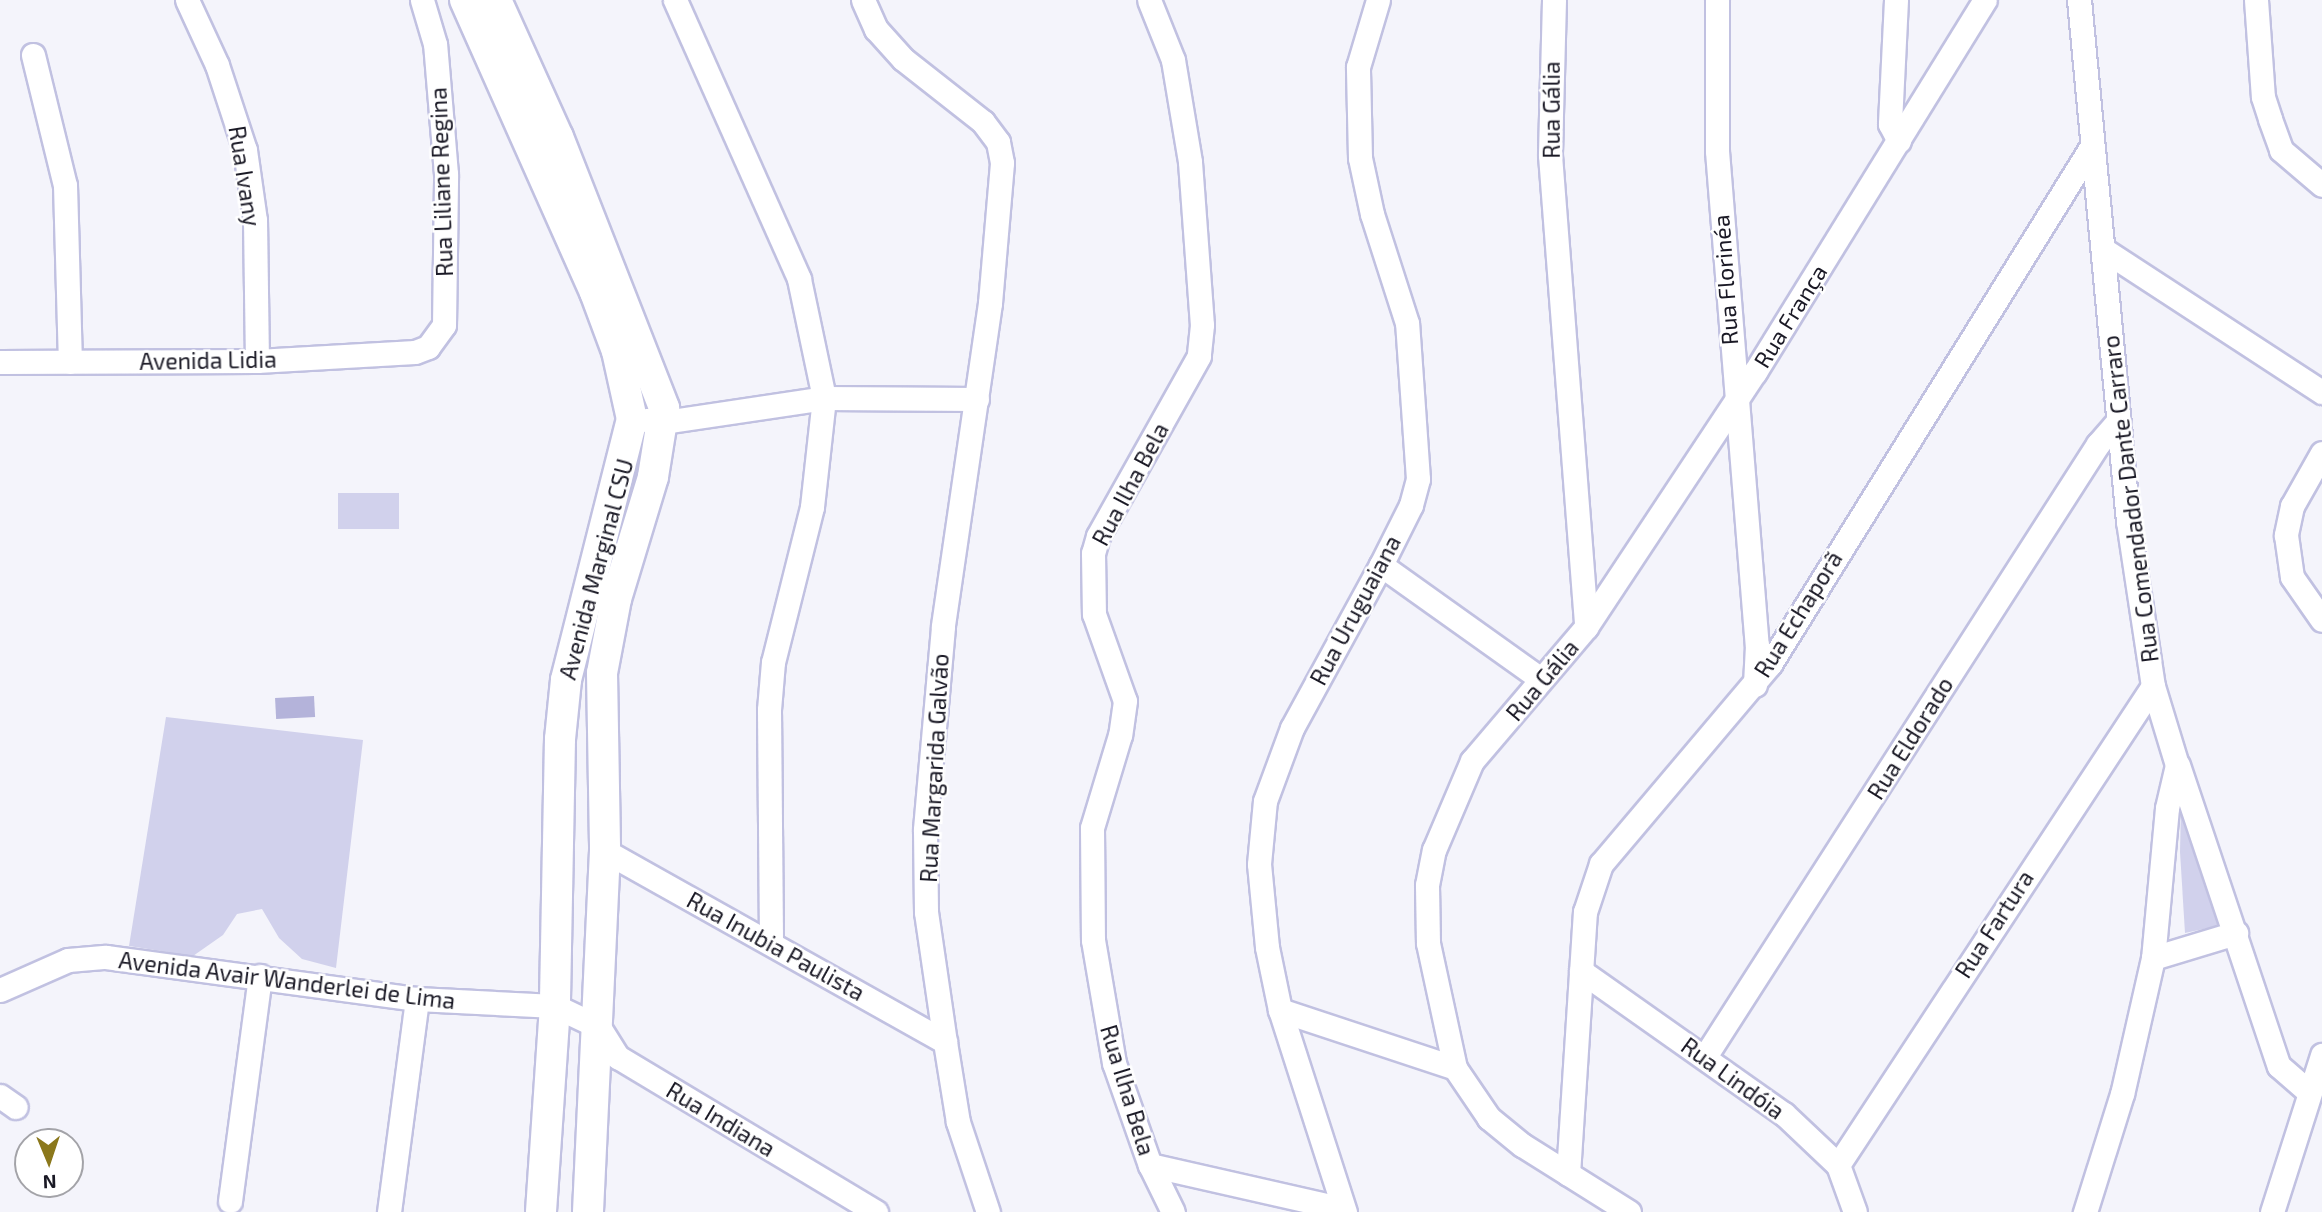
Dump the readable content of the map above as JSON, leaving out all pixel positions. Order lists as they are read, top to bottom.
{
  "streets": {
    "main road": ["Avenida Marginal CSU"],
    "street": [
      "Rua Gália",
      "Rua Ivany",
      "Rua Liliane Regina",
      "Rua Florinéa",
      "Rua França",
      "Avenida Lidia",
      "Rua Ilha Bela",
      "Rua Comendador Dante Carraro",
      "Rua Uruguaiana",
      "Rua Echaporã",
      "Rua Eldorado",
      "Rua Margarida Galvão",
      "Rua Fartura",
      "Rua Inubia Paulista",
      "Avenida Avair Wanderlei de Lima",
      "Rua Lindóia",
      "Rua Indiana"
    ]
  },
  "crossings": [
    ["Rua Gália", "Rua França"],
    ["Rua Gália", "Rua Echaporã"],
    ["Rua Ivany", "Avenida Lidia"],
    ["Rua Liliane Regina", "Avenida Lidia"],
    ["Rua Florinéa", "Rua França"],
    ["Rua Florinéa", "Rua Echaporã"],
    ["Rua Comendador Dante Carraro", "Rua Echaporã"],
    ["Rua Comendador Dante Carraro", "Rua Eldorado"],
    ["Rua Comendador Dante Carraro", "Rua Fartura"],
    ["Avenida Marginal CSU", "Rua Inubia Paulista"],
    ["Avenida Marginal CSU", "Avenida Avair Wanderlei de Lima"],
    ["Avenida Marginal CSU", "Rua Indiana"],
    ["Rua Echaporã", "Rua Lindóia"],
    ["Rua Eldorado", "Rua Lindóia"],
    ["Rua Margarida Galvão", "Rua Inubia Paulista"],
    ["Rua Fartura", "Rua Lindóia"],
    ["Avenida Avair Wanderlei de Lima", "Rua Indiana"]
  ],
  "north": "bottom"
}
